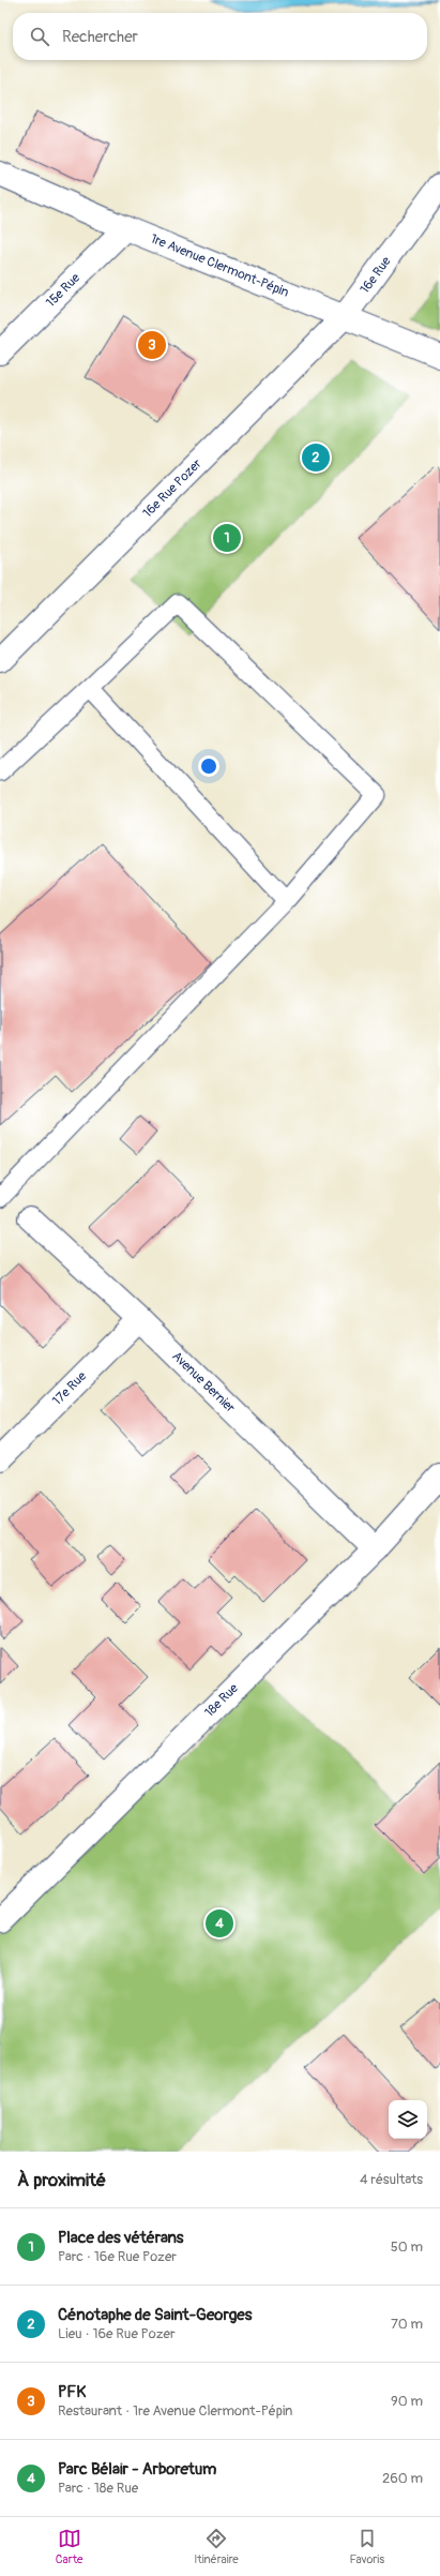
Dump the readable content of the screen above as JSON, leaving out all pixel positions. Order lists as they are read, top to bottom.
{
  "streets": {
    "street": [
      "1re Avenue Clermont-Pépin",
      "16e Rue",
      "15e Rue",
      "16e Rue Pozer",
      "Avenue Bernier",
      "17e Rue",
      "18e Rue"
    ]
  },
  "crossings": [
    ["1re Avenue Clermont-Pépin", "16e Rue"],
    ["1re Avenue Clermont-Pépin", "15e Rue"],
    ["1re Avenue Clermont-Pépin", "16e Rue Pozer"],
    ["16e Rue", "16e Rue Pozer"],
    ["Avenue Bernier", "17e Rue"],
    ["Avenue Bernier", "18e Rue"]
  ],
  "page": {
    "search": "Rechercher",
    "pins": [
      "3",
      "2",
      "1",
      "4"
    ],
    "heading": ["À proximité", "4 résultats"],
    "list": [
      {
        "mark": "1",
        "name": "Place des vétérans",
        "note": "Parc · 16e Rue Pozer",
        "value": "50 m"
      },
      {
        "mark": "2",
        "name": "Cénotaphe de Saint-Georges",
        "note": "Lieu · 16e Rue Pozer",
        "value": "70 m"
      },
      {
        "mark": "3",
        "name": "PFK",
        "note": "Restaurant · 1re Avenue Clermont-Pépin",
        "value": "90 m"
      },
      {
        "mark": "4",
        "name": "Parc Bélair - Arboretum",
        "note": "Parc · 18e Rue",
        "value": "260 m"
      }
    ],
    "nav": ["Carte", "Itinéraire", "Favoris"]
  }
}
